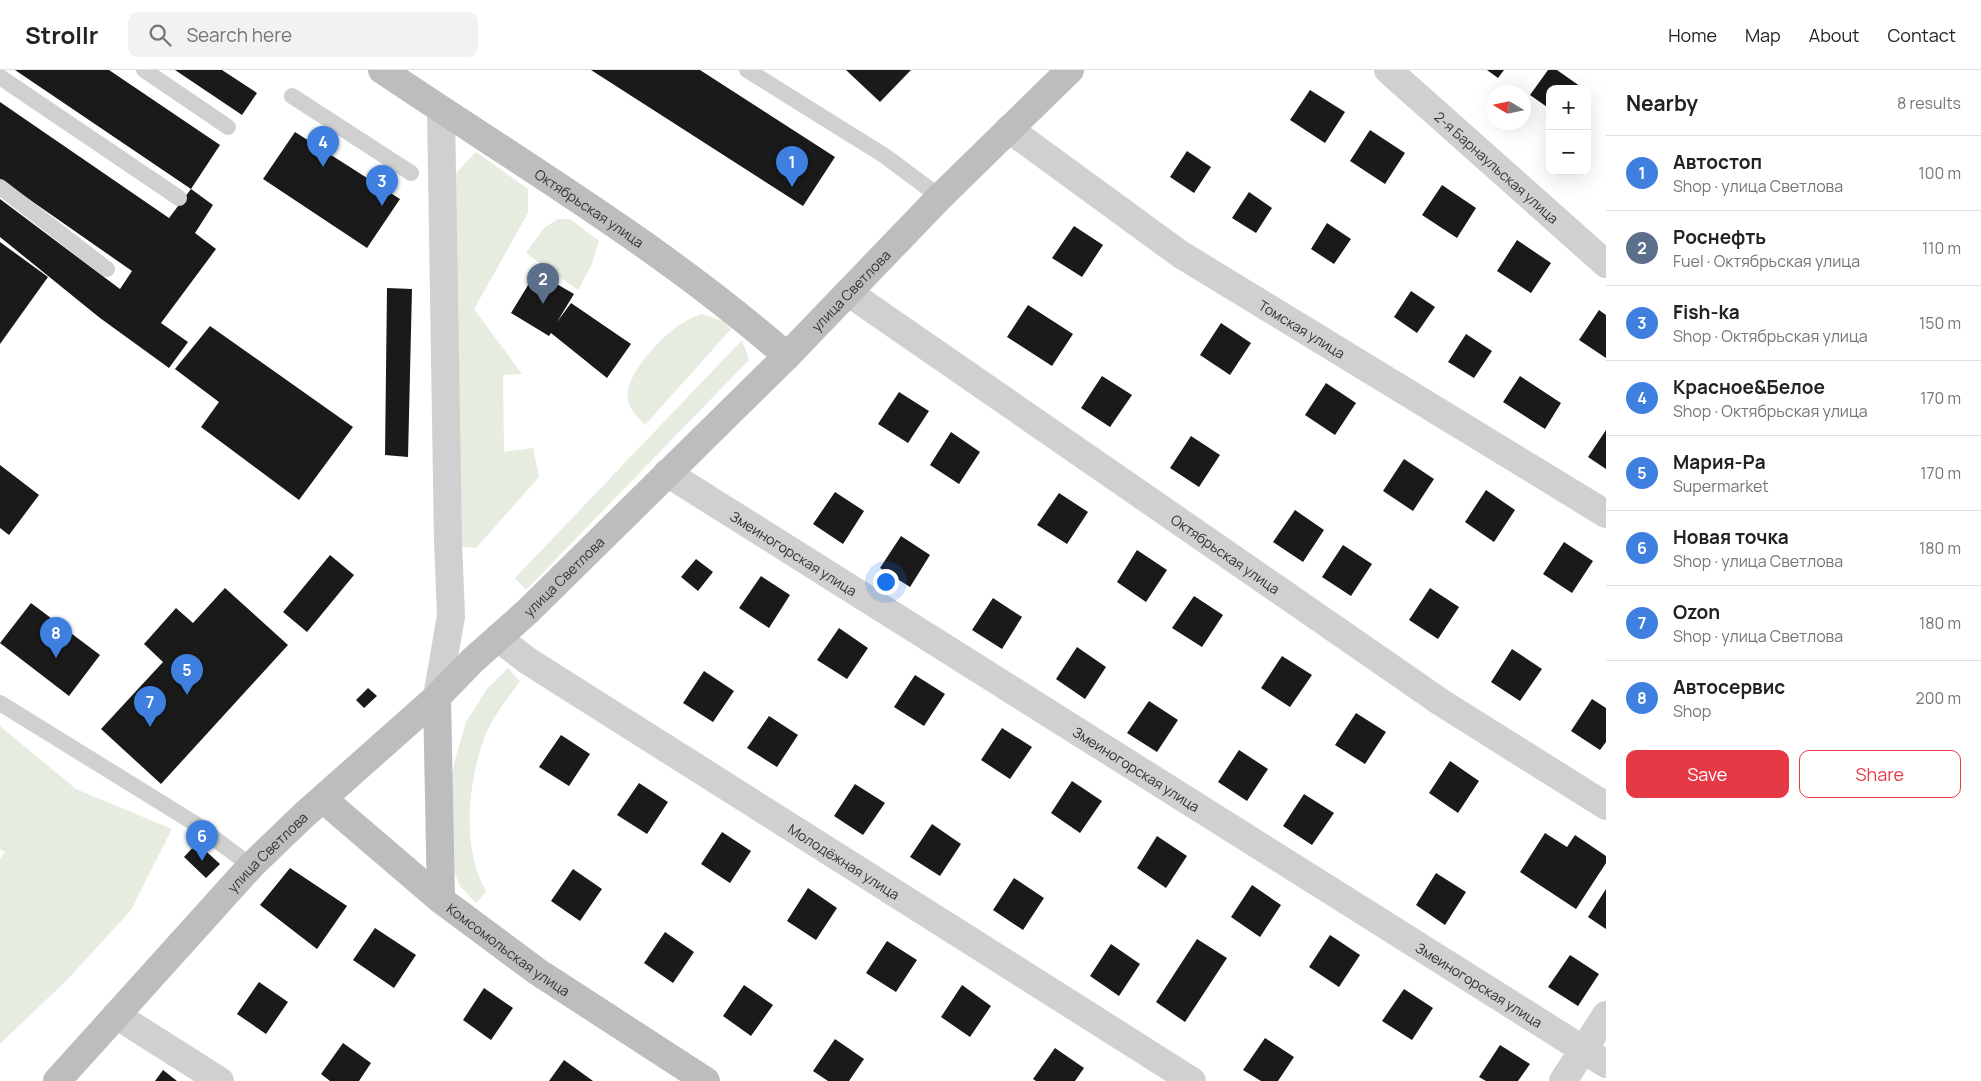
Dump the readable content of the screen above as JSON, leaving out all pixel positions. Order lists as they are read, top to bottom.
{
  "streets": {
    "main road": ["Октябрьская улица", "улица Светлова", "Комсомольская улица"],
    "street": [
      "2-я Барнаульская улица",
      "Томская улица",
      "Змеиногорская улица",
      "Молодёжная улица"
    ]
  },
  "crossings": [
    ["Октябрьская улица", "улица Светлова"],
    ["улица Светлова", "Томская улица"],
    ["улица Светлова", "Змеиногорская улица"],
    ["улица Светлова", "Молодёжная улица"],
    ["улица Светлова", "Комсомольская улица"]
  ],
  "north": "left",
  "page": {
    "header": "Strollr",
    "search": "Search here",
    "nav": [
      "Home",
      "Map",
      "About",
      "Contact"
    ],
    "heading": ["Nearby", "8 results"],
    "map_buttons": ["+", "−"],
    "pins": [
      "4",
      "1",
      "3",
      "2",
      "8",
      "5",
      "7",
      "6"
    ],
    "list": [
      {
        "mark": "1",
        "name": "Автостоп",
        "note": "Shop · улица Светлова",
        "value": "100 m"
      },
      {
        "mark": "2",
        "name": "Роснефть",
        "note": "Fuel · Октябрьская улица",
        "value": "110 m"
      },
      {
        "mark": "3",
        "name": "Fish-ka",
        "note": "Shop · Октябрьская улица",
        "value": "150 m"
      },
      {
        "mark": "4",
        "name": "Красное&Белое",
        "note": "Shop · Октябрьская улица",
        "value": "170 m"
      },
      {
        "mark": "5",
        "name": "Мария-Ра",
        "note": "Supermarket",
        "value": "170 m"
      },
      {
        "mark": "6",
        "name": "Новая точка",
        "note": "Shop · улица Светлова",
        "value": "180 m"
      },
      {
        "mark": "7",
        "name": "Ozon",
        "note": "Shop · улица Светлова",
        "value": "180 m"
      },
      {
        "mark": "8",
        "name": "Автосервис",
        "note": "Shop",
        "value": "200 m"
      }
    ],
    "buttons": ["Save", "Share"]
  }
}
